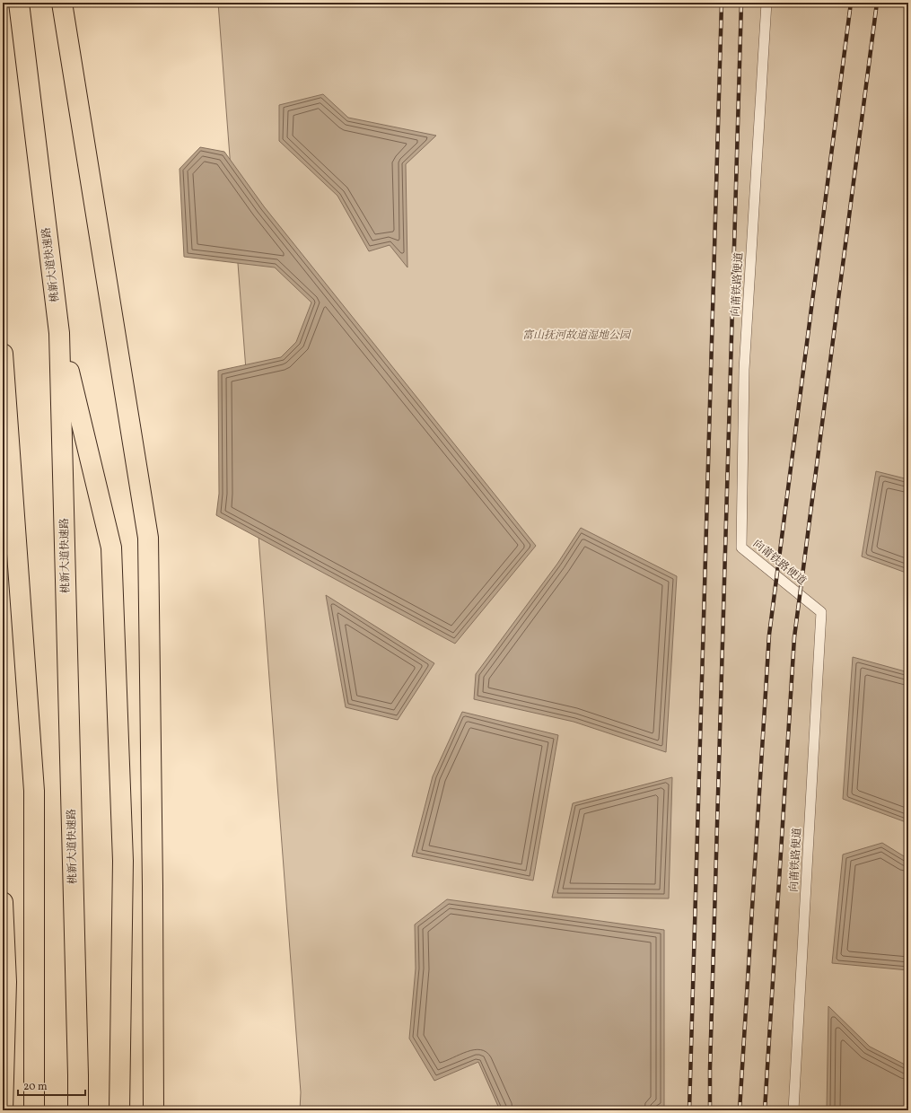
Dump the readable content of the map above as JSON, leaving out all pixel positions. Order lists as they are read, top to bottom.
{
  "streets": {
    "main road": ["桃新大道快速路"],
    "lane": ["向莆铁路便道"]
  },
  "parks": ["富山抚河故道湿地公园"],
  "scale_bar": "20 m"
}
